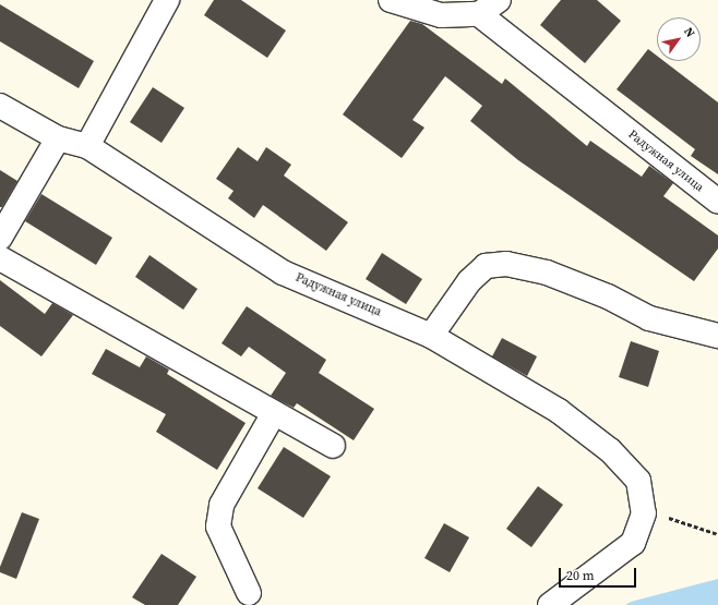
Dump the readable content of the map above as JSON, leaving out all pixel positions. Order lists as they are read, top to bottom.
{
  "streets": {
    "street": ["Радужная улица"]
  },
  "scale_bar": "20 m",
  "north": "top right"
}
